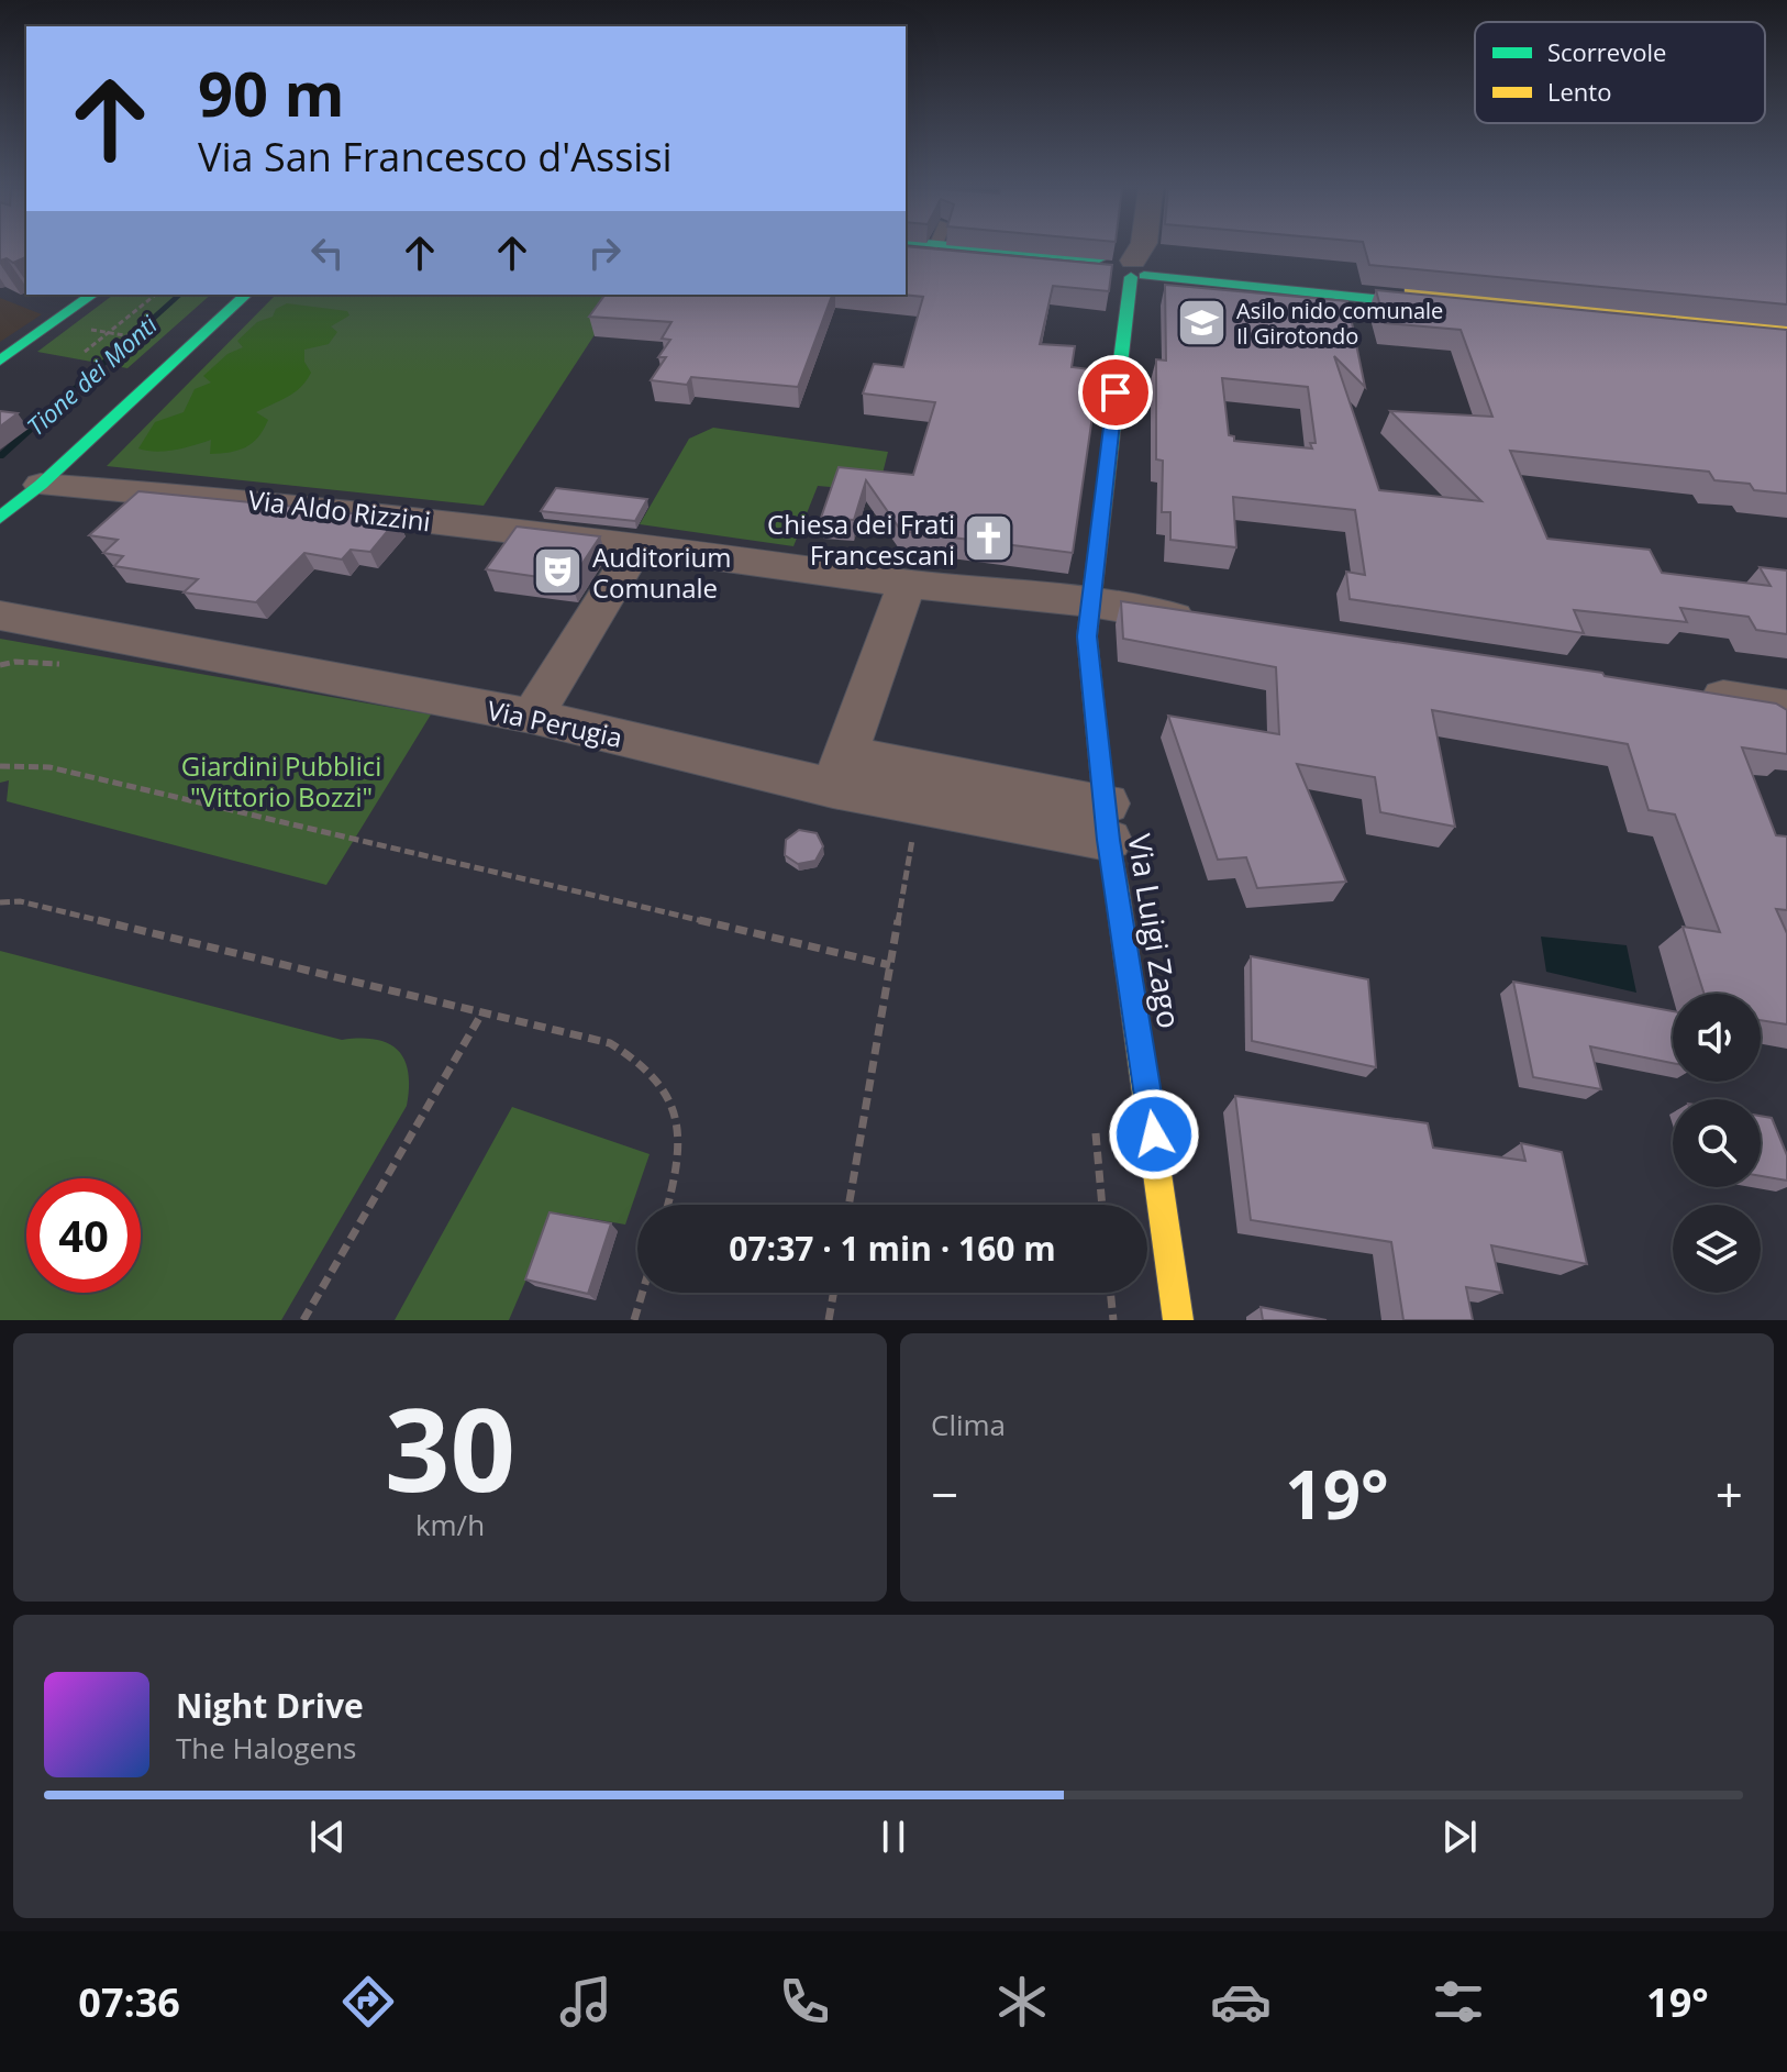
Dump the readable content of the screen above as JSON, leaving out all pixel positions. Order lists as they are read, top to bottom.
{
  "streets": {
    "street": ["Via Aldo Rizzini", "Via Perugia", "Via Luigi Zago"]
  },
  "crossings": [
    ["Via Aldo Rizzini", "Via Luigi Zago"],
    ["Via Perugia", "Via Luigi Zago"]
  ],
  "water": ["Tione dei Monti"],
  "parks": ["Giardini Pubblici \"Vittorio Bozzi\""],
  "places": {
    "school or university": ["Asilo nido comunale Il Girotondo"],
    "church": ["Chiesa dei Frati Francescani"],
    "theatre": ["Auditorium Comunale"]
  },
  "legend": ["Scorrevole", "Lento"],
  "page": {
    "turn": ["90 m", "Via San Francesco d'Assisi"],
    "limit": "40",
    "trip": "07:37 · 1 min · 160 m",
    "tile": [
      ["30", "km/h"],
      "Clima"
    ],
    "heat": ["−", "19°", "+"],
    "song": ["Night Drive", "The Halogens"],
    "tabs": ["07:36", "19°"]
  }
}
